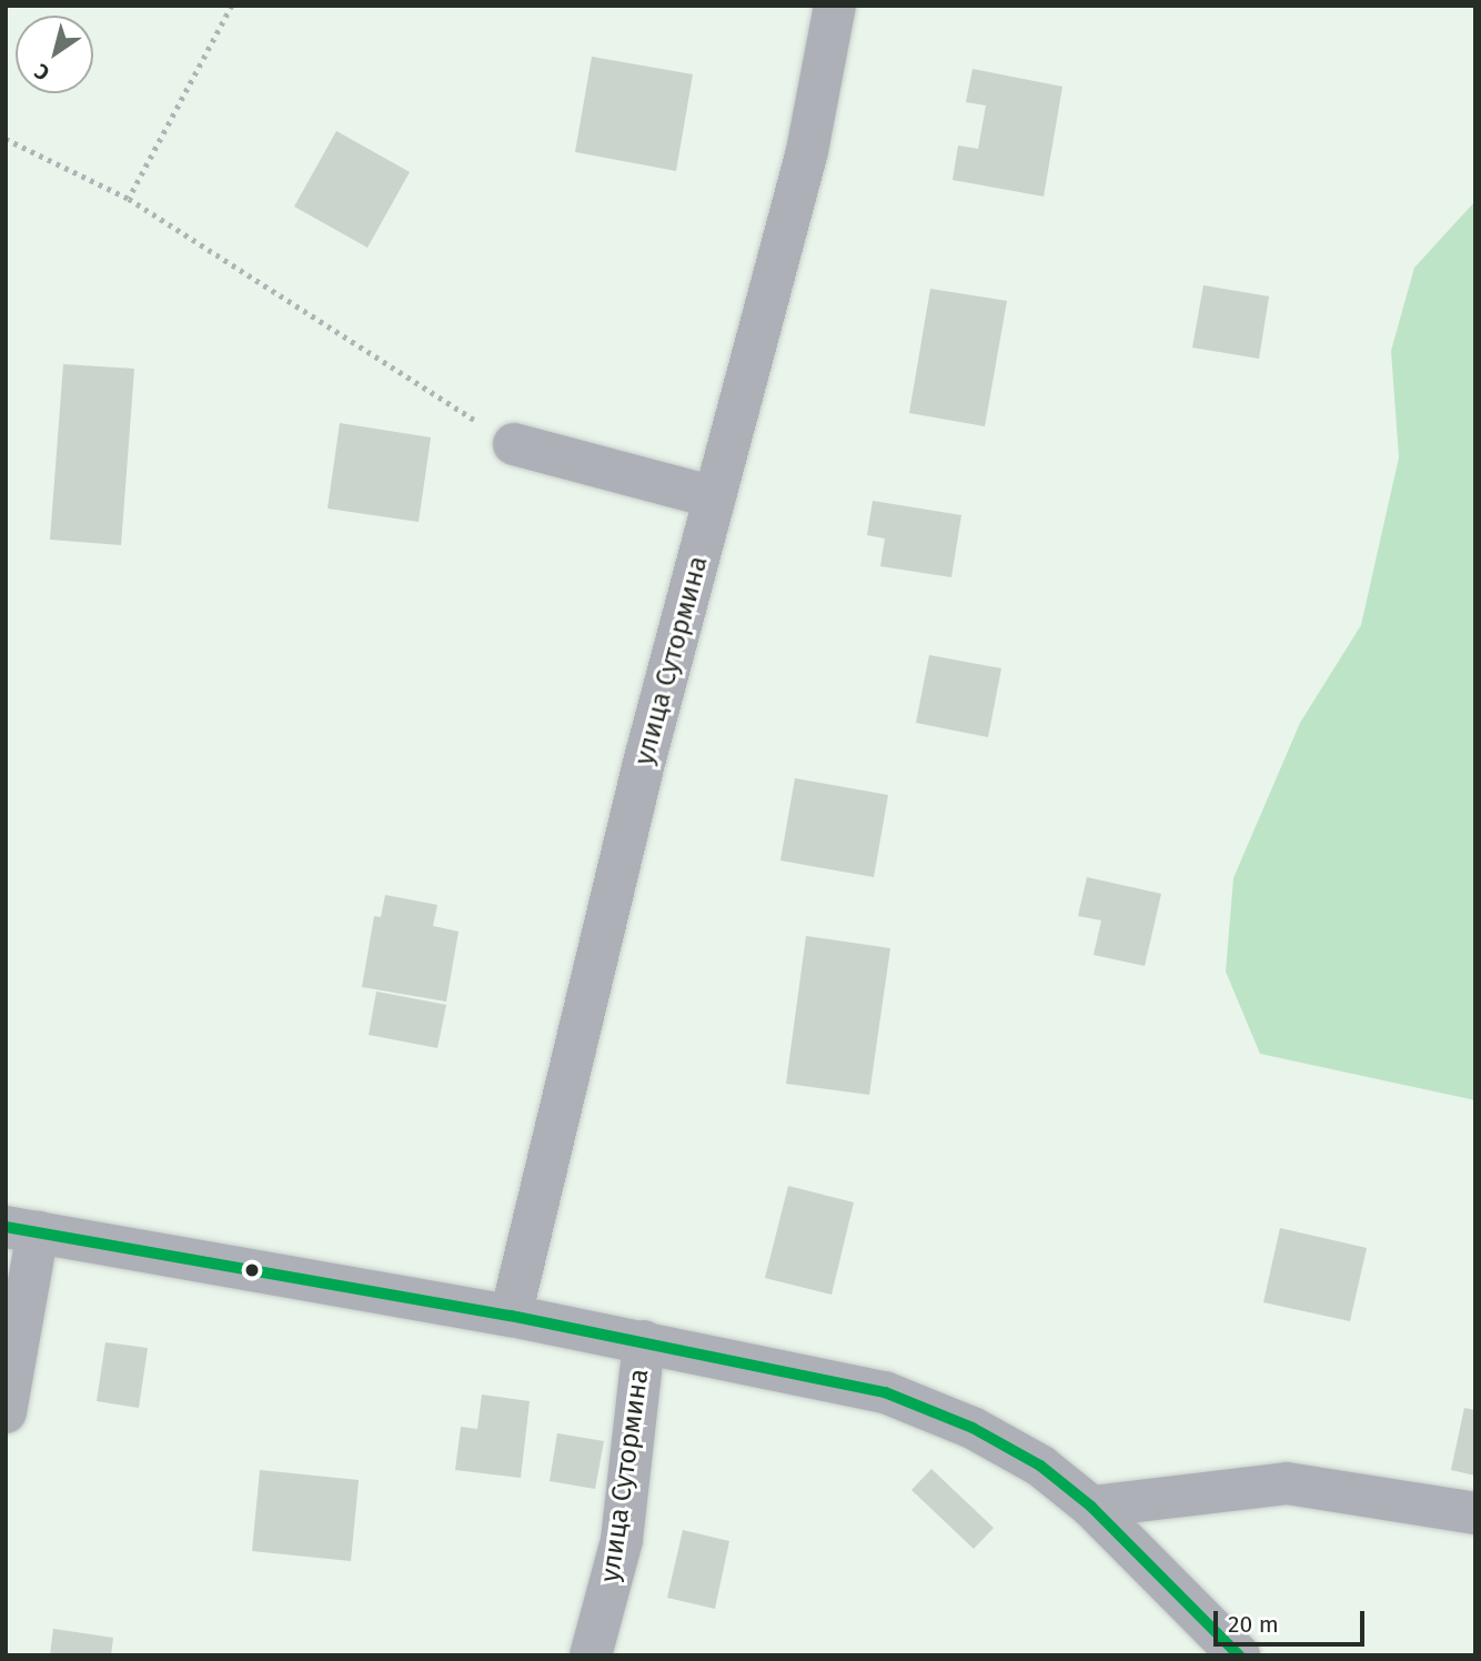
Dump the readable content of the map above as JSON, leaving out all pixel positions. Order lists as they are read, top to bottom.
{
  "streets": {
    "street": ["улица Сутормина"]
  },
  "scale_bar": "20 m",
  "north": "bottom left"
}
